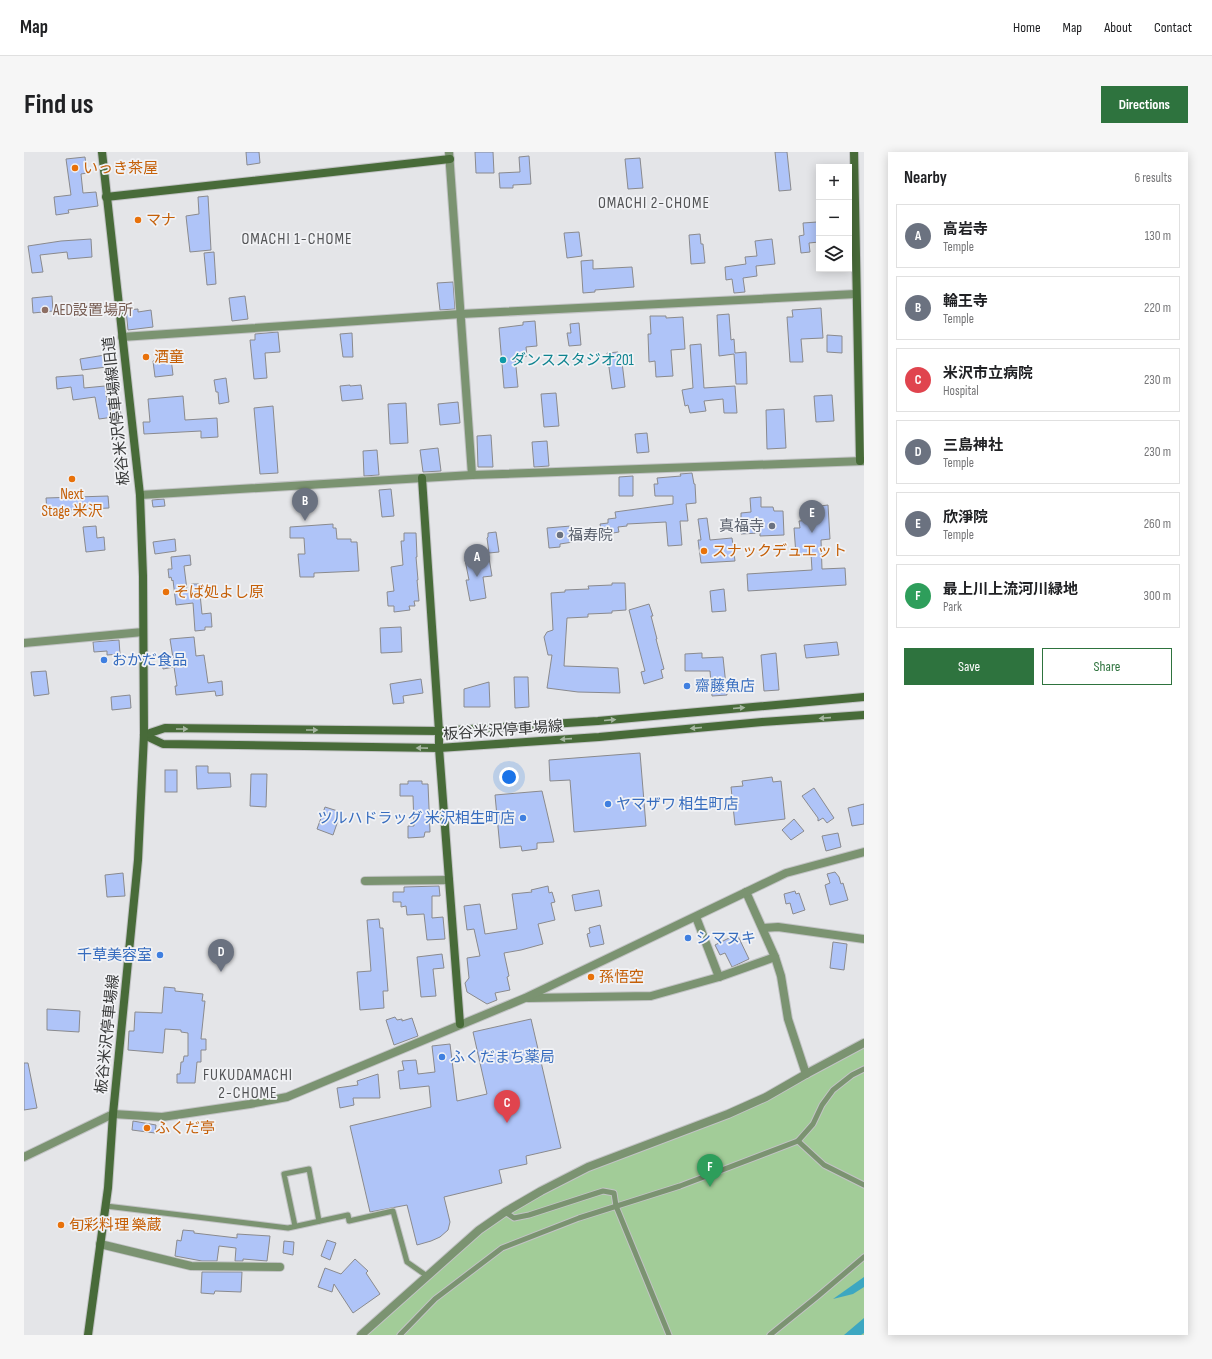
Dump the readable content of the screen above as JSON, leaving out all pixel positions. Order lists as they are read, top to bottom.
{
  "streets": {
    "main road": ["板谷米沢停車場線旧道", "板谷米沢停車場線"]
  },
  "crossings": [
    ["板谷米沢停車場線旧道", "板谷米沢停車場線"]
  ],
  "districts": ["OMACHI 2-CHOME", "OMACHI 1-CHOME", "FUKUDAMACHI 2-CHOME"],
  "places": [
    "いっき茶屋",
    "マナ",
    "AED設置場所",
    "酒童",
    "ダンススタジオ201",
    "Next Stage 米沢",
    "真福寺",
    "福寿院",
    "スナックデュエット",
    "そば処よし原",
    "おかだ食品",
    "齋藤魚店",
    "ヤマザワ 相生町店",
    "ツルハドラッグ 米沢相生町店",
    "シマヌキ",
    "千草美容室",
    "孫悟空",
    "ふくだまち薬局",
    "ふくだ亭",
    "旬彩料理 樂蔵"
  ],
  "page": {
    "header": "Map",
    "nav": [
      "Home",
      "Map",
      "About",
      "Contact"
    ],
    "buttons": [
      "Directions",
      ["Save", "Share"]
    ],
    "title": "Find us",
    "heading": ["Nearby", "6 results"],
    "map_buttons": ["+", "−"],
    "list": [
      {
        "mark": "A",
        "name": "高岩寺",
        "note": "Temple",
        "value": "130 m"
      },
      {
        "mark": "B",
        "name": "輪王寺",
        "note": "Temple",
        "value": "220 m"
      },
      {
        "mark": "C",
        "name": "米沢市立病院",
        "note": "Hospital",
        "value": "230 m"
      },
      {
        "mark": "D",
        "name": "三島神社",
        "note": "Temple",
        "value": "230 m"
      },
      {
        "mark": "E",
        "name": "欣淨院",
        "note": "Temple",
        "value": "260 m"
      },
      {
        "mark": "F",
        "name": "最上川上流河川緑地",
        "note": "Park",
        "value": "300 m"
      }
    ],
    "pins": [
      "B",
      "E",
      "A",
      "D",
      "C",
      "F"
    ]
  }
}
